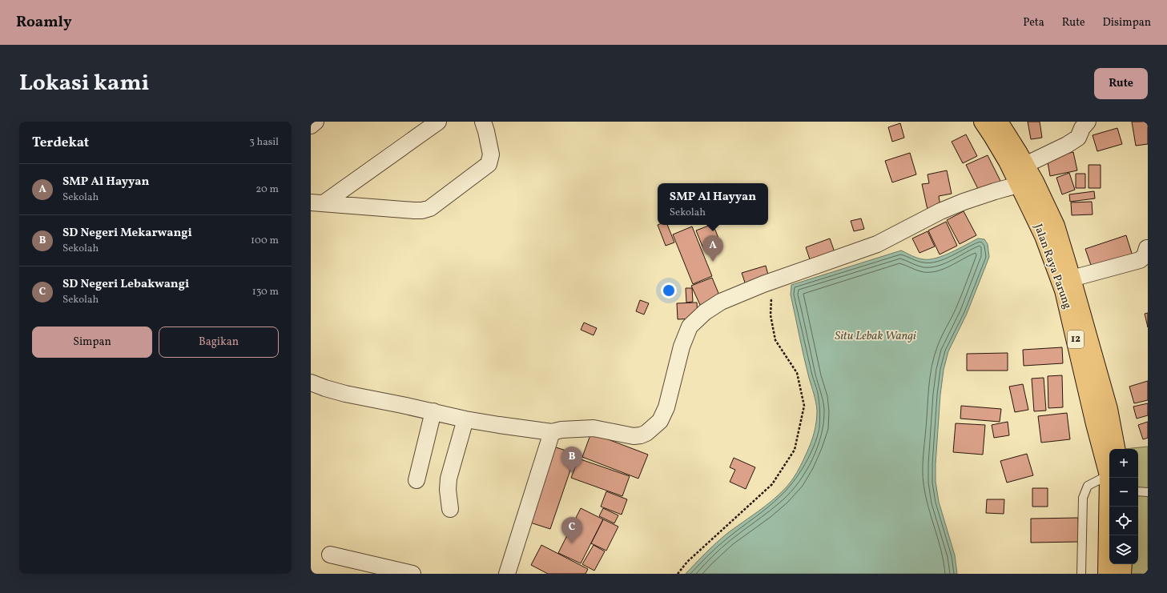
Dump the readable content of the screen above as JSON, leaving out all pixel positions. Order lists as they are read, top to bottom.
{
  "streets": {
    "highway": ["Jalan Raya Parung", "12"]
  },
  "water": ["Situ Lebak Wangi"],
  "page": {
    "header": "Roamly",
    "nav": ["Peta", "Rute", "Disimpan"],
    "title": "Lokasi kami",
    "buttons": [
      "Rute",
      ["Simpan", "Bagikan"]
    ],
    "heading": ["Terdekat", "3 hasil"],
    "list": [
      {
        "mark": "A",
        "name": "SMP Al Hayyan",
        "note": "Sekolah",
        "value": "20 m"
      },
      {
        "mark": "B",
        "name": "SD Negeri Mekarwangi",
        "note": "Sekolah",
        "value": "100 m"
      },
      {
        "mark": "C",
        "name": "SD Negeri Lebakwangi",
        "note": "Sekolah",
        "value": "130 m"
      }
    ],
    "popup": ["SMP Al Hayyan", "Sekolah"],
    "pins": ["A", "B", "C"],
    "map_buttons": ["+", "−"]
  }
}
